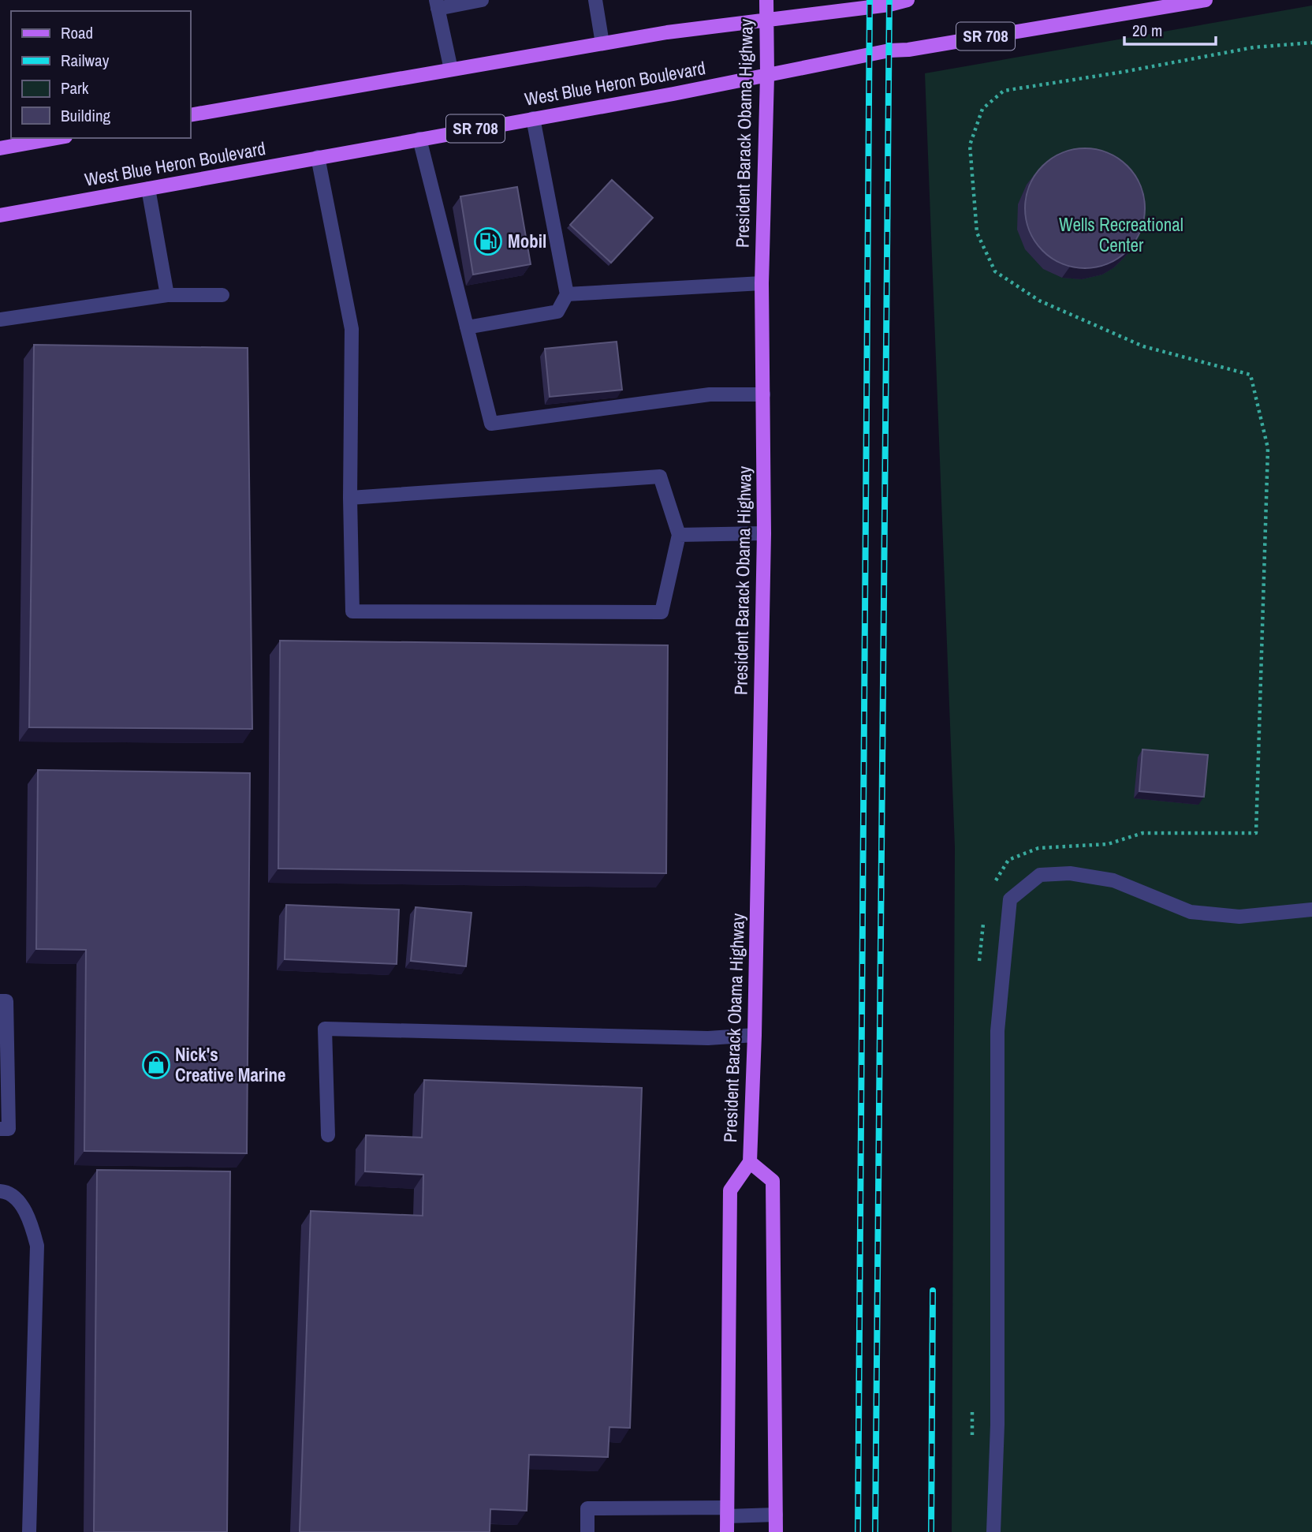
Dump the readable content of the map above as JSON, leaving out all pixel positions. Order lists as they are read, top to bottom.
{
  "streets": {
    "main road": ["SR 708", "West Blue Heron Boulevard", "President Barack Obama Highway"]
  },
  "crossings": [
    ["West Blue Heron Boulevard", "President Barack Obama Highway"]
  ],
  "parks": ["Wells Recreational Center"],
  "places": {
    "fuel station": ["Mobil"],
    "shop": ["Nick's Creative Marine"]
  },
  "legend": [
    "Road",
    "Railway",
    "Park",
    "Building"
  ],
  "scale_bar": "20 m"
}
